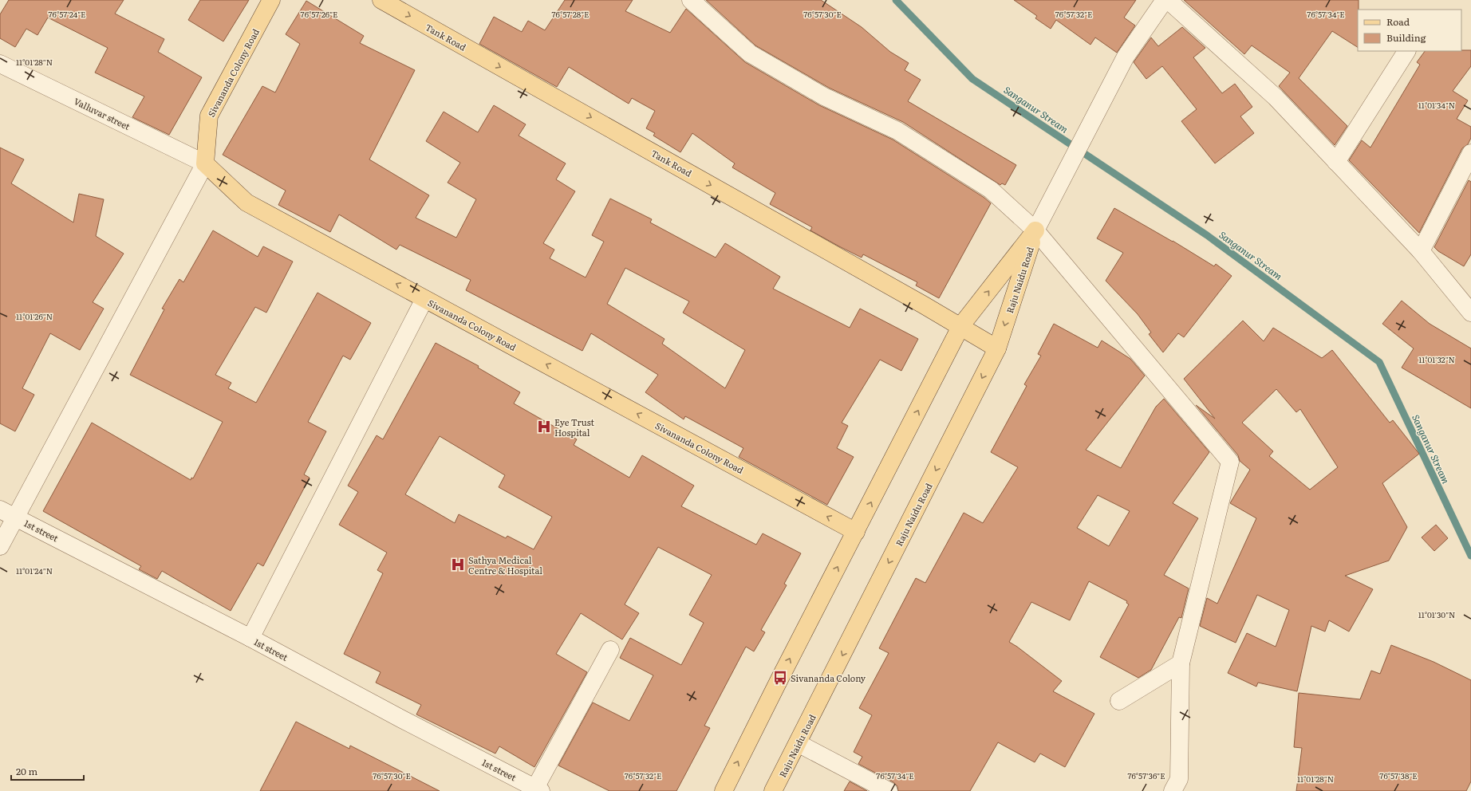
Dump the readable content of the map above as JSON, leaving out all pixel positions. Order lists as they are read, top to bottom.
{
  "streets": {
    "main road": ["Tank Road", "Sivananda Colony Road", "Raju Naidu Road"],
    "street": ["Valluvar street", "1st street"]
  },
  "crossings": [
    ["Tank Road", "Raju Naidu Road"],
    ["Sivananda Colony Road", "Valluvar street"]
  ],
  "one_way": ["Tank Road", "Sivananda Colony Road"],
  "water": ["Sanganur Stream"],
  "places": {
    "hospital": ["Eye Trust Hospital", "Sathya Medical Centre & Hospital"],
    "bus stop": ["Sivananda Colony"]
  },
  "legend": ["Road", "Building"],
  "scale_bar": "20 m",
  "coordinates": [
    "76°57'24\"E",
    "76°57'26\"E",
    "76°57'28\"E",
    "76°57'30\"E",
    "76°57'32\"E",
    "76°57'34\"E",
    "11°01'28\"N",
    "11°01'34\"N",
    "11°01'26\"N",
    "11°01'32\"N",
    "11°01'24\"N",
    "11°01'30\"N",
    "76°57'36\"E",
    "76°57'38\"E"
  ]
}
